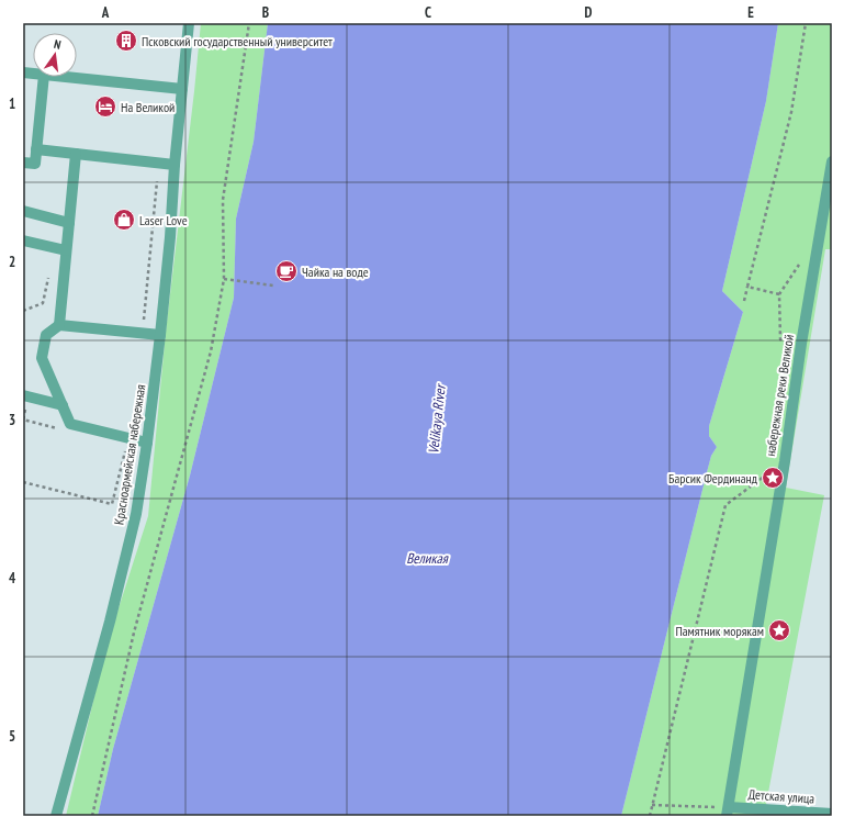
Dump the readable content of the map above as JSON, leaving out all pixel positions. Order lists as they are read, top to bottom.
{
  "streets": {
    "street": ["набережная реки Великой", "Красноармейская набережная", "Детская улица"]
  },
  "crossings": [
    ["набережная реки Великой", "Детская улица"]
  ],
  "water": ["Velikaya River", "Великая"],
  "places": {
    "building": ["Псковский государственный университет"],
    "hotel": ["На Великой"],
    "shop": ["Laser Love"],
    "cafe": ["Чайка на воде"],
    "place": ["Барсик Фердинанд", "Памятник морякам"]
  },
  "north": "top",
  "grid": {
    "columns": [
      "A",
      "B",
      "C",
      "D",
      "E"
    ],
    "rows": [
      "1",
      "2",
      "3",
      "4",
      "5"
    ]
  }
}
